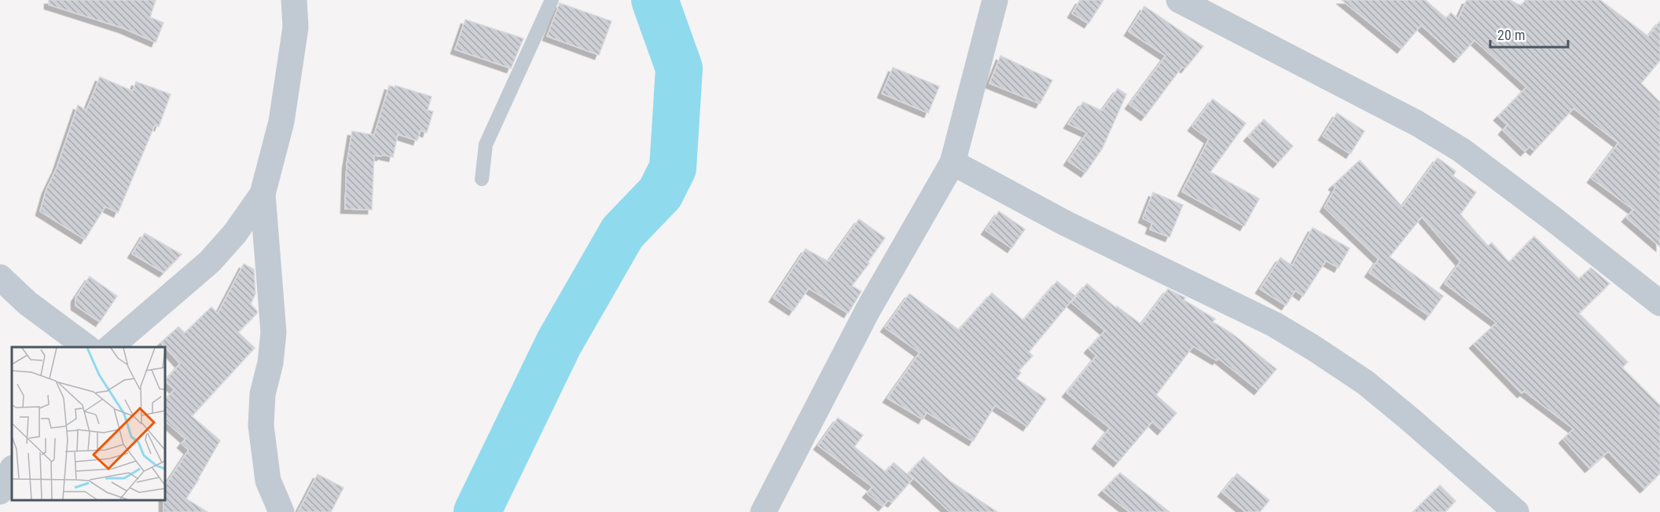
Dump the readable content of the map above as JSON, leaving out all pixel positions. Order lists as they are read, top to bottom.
{
  "scale_bar": "20 m"
}
